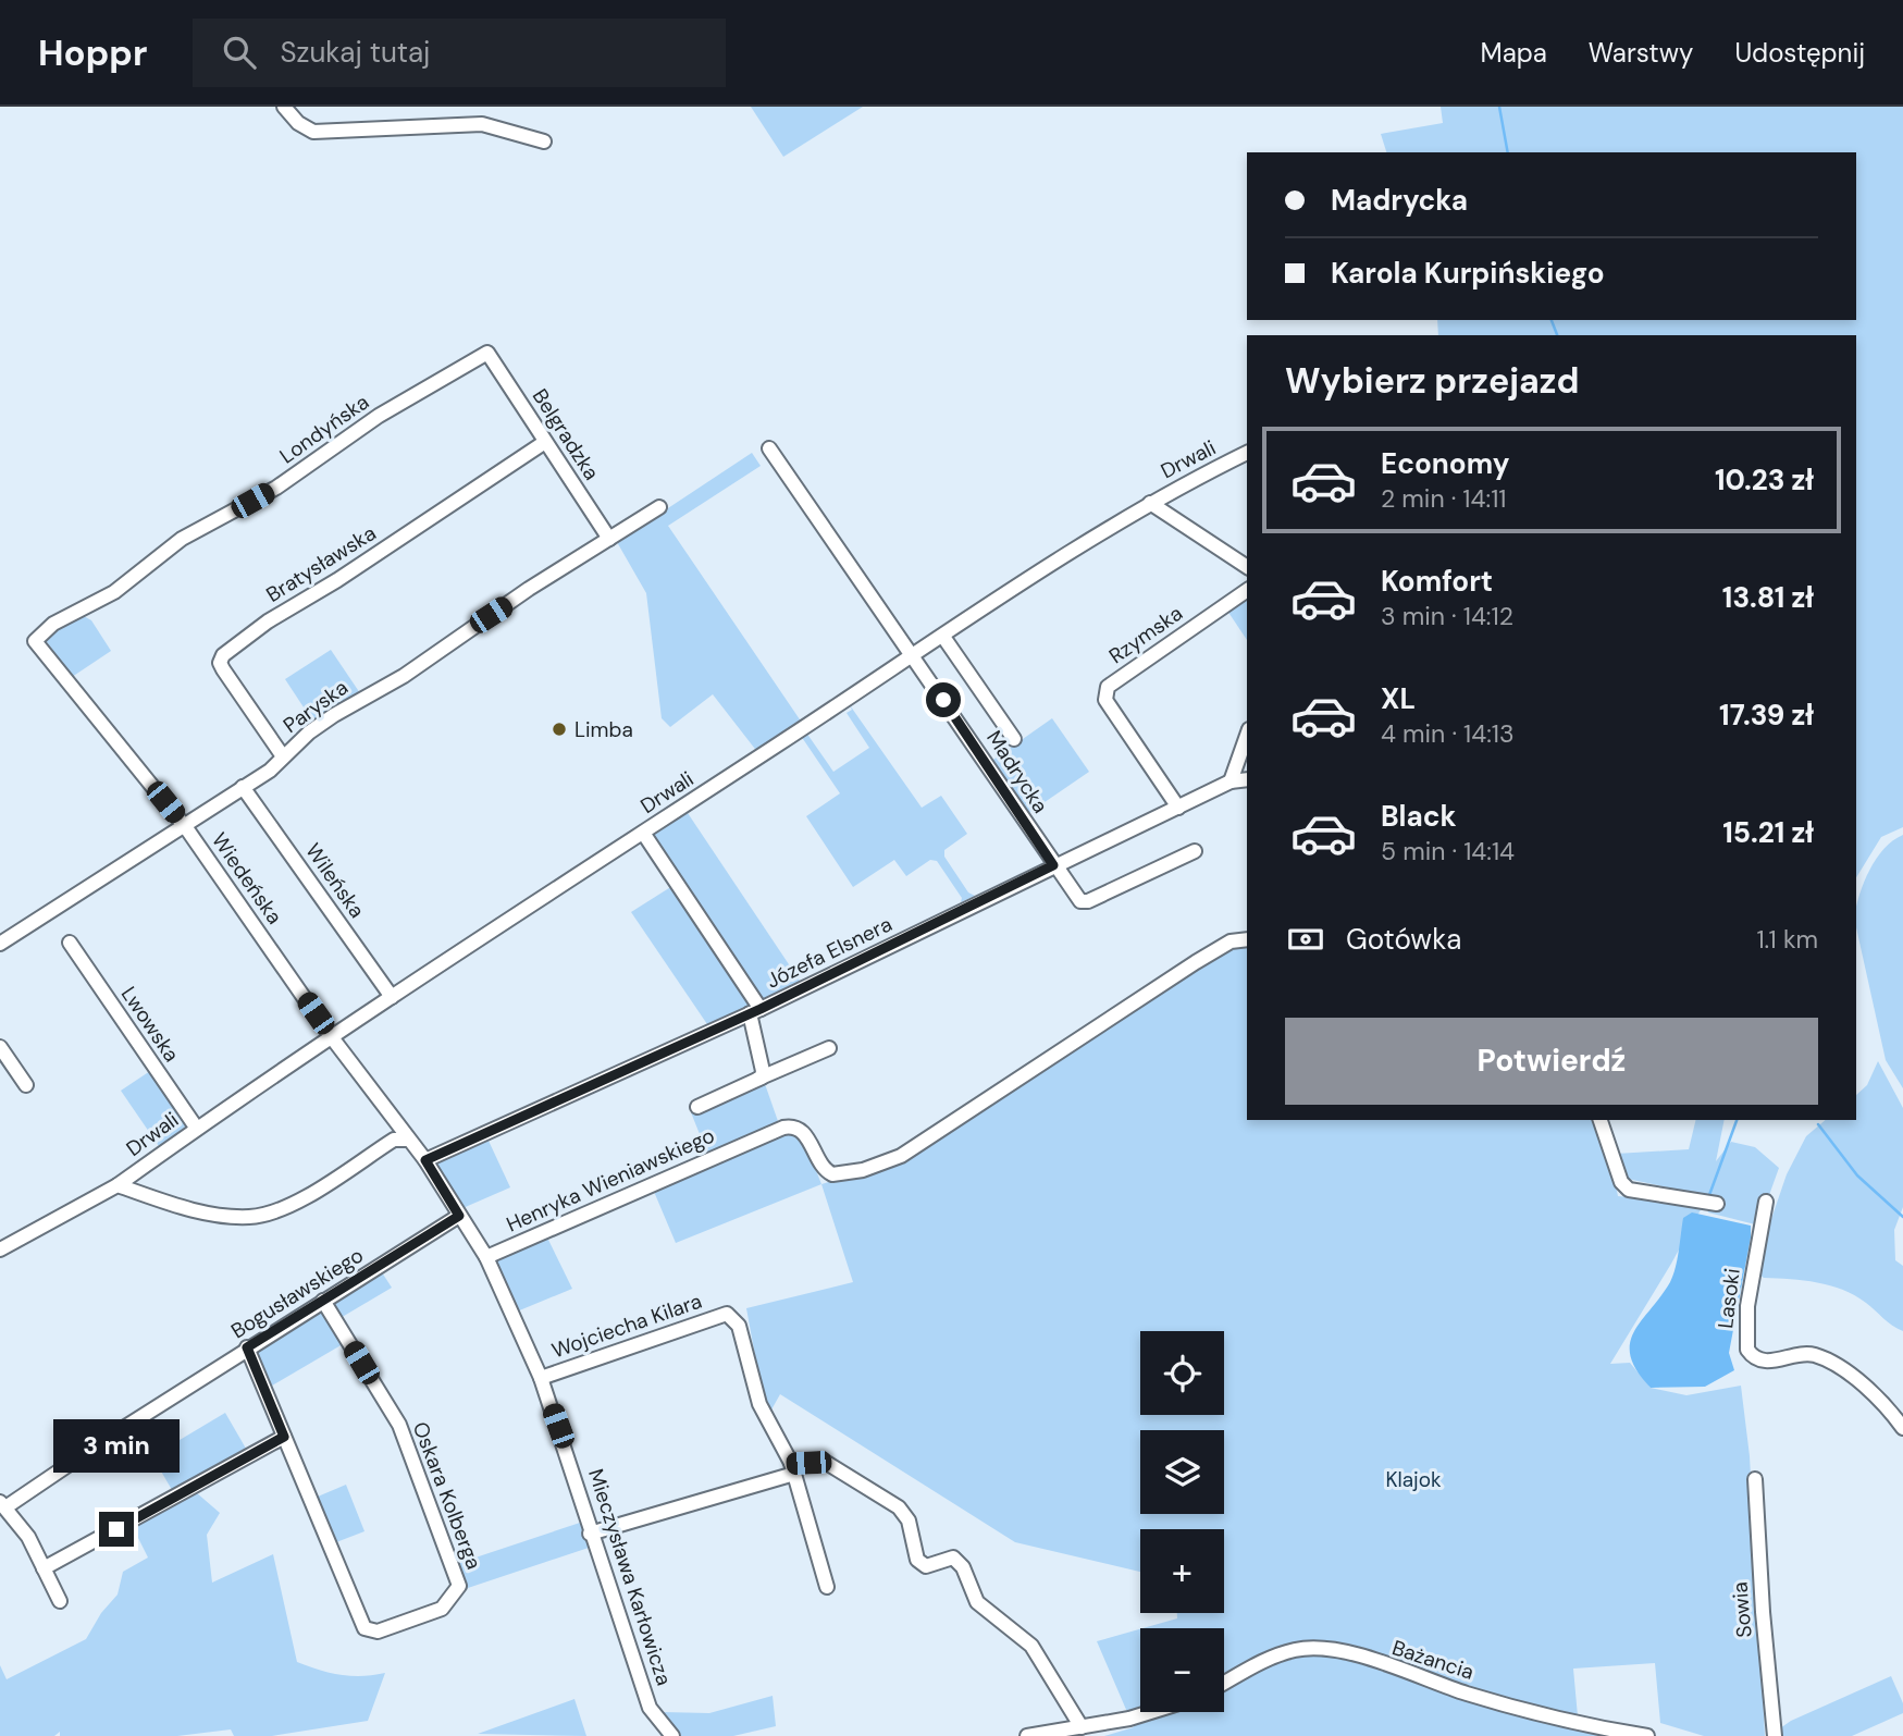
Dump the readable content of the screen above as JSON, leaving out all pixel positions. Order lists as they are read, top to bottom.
{
  "streets": {
    "street": [
      "Londyńska",
      "Belgradzka",
      "Drwali",
      "Bratysławska",
      "Rzymska",
      "Paryska",
      "Madrycka",
      "Wiedeńska",
      "Wileńska",
      "Józefa Elsnera",
      "Lwowska",
      "Henryka Wieniawskiego",
      "Bogusławskiego",
      "Lasoki",
      "Wojciecha Kilara",
      "Oskara Kolberga",
      "Mieczysława Karłowicza",
      "Sowia",
      "Bażancia"
    ]
  },
  "crossings": [
    ["Londyńska", "Belgradzka"],
    ["Londyńska", "Wiedeńska"],
    ["Belgradzka", "Bratysławska"],
    ["Belgradzka", "Paryska"],
    ["Drwali", "Madrycka"],
    ["Drwali", "Wiedeńska"],
    ["Drwali", "Wileńska"],
    ["Drwali", "Lwowska"],
    ["Bratysławska", "Paryska"],
    ["Rzymska", "Józefa Elsnera"],
    ["Paryska", "Wiedeńska"],
    ["Paryska", "Wileńska"],
    ["Madrycka", "Józefa Elsnera"],
    ["Henryka Wieniawskiego", "Mieczysława Karłowicza"],
    ["Bogusławskiego", "Oskara Kolberga"],
    ["Wojciecha Kilara", "Mieczysława Karłowicza"]
  ],
  "parks": ["Klajok"],
  "places": ["Limba"],
  "page": {
    "header": "Hoppr",
    "search": "Szukaj tutaj",
    "nav": ["Mapa", "Warstwy", "Udostępnij"],
    "banner": ["Madrycka", "Karola Kurpińskiego"],
    "heading": "Wybierz przejazd",
    "list": [
      {
        "name": "Economy",
        "note": "2 min · 14:11",
        "value": "10.23 zł"
      },
      {
        "name": "Komfort",
        "note": "3 min · 14:12",
        "value": "13.81 zł"
      },
      {
        "name": "XL",
        "note": "4 min · 14:13",
        "value": "17.39 zł"
      },
      {
        "name": "Black",
        "note": "5 min · 14:14",
        "value": "15.21 zł"
      }
    ],
    "pay": ["Gotówka", "1.1 km"],
    "buttons": "Potwierdź",
    "map_buttons": ["+", "−"],
    "bubble": "3 min"
  }
}
